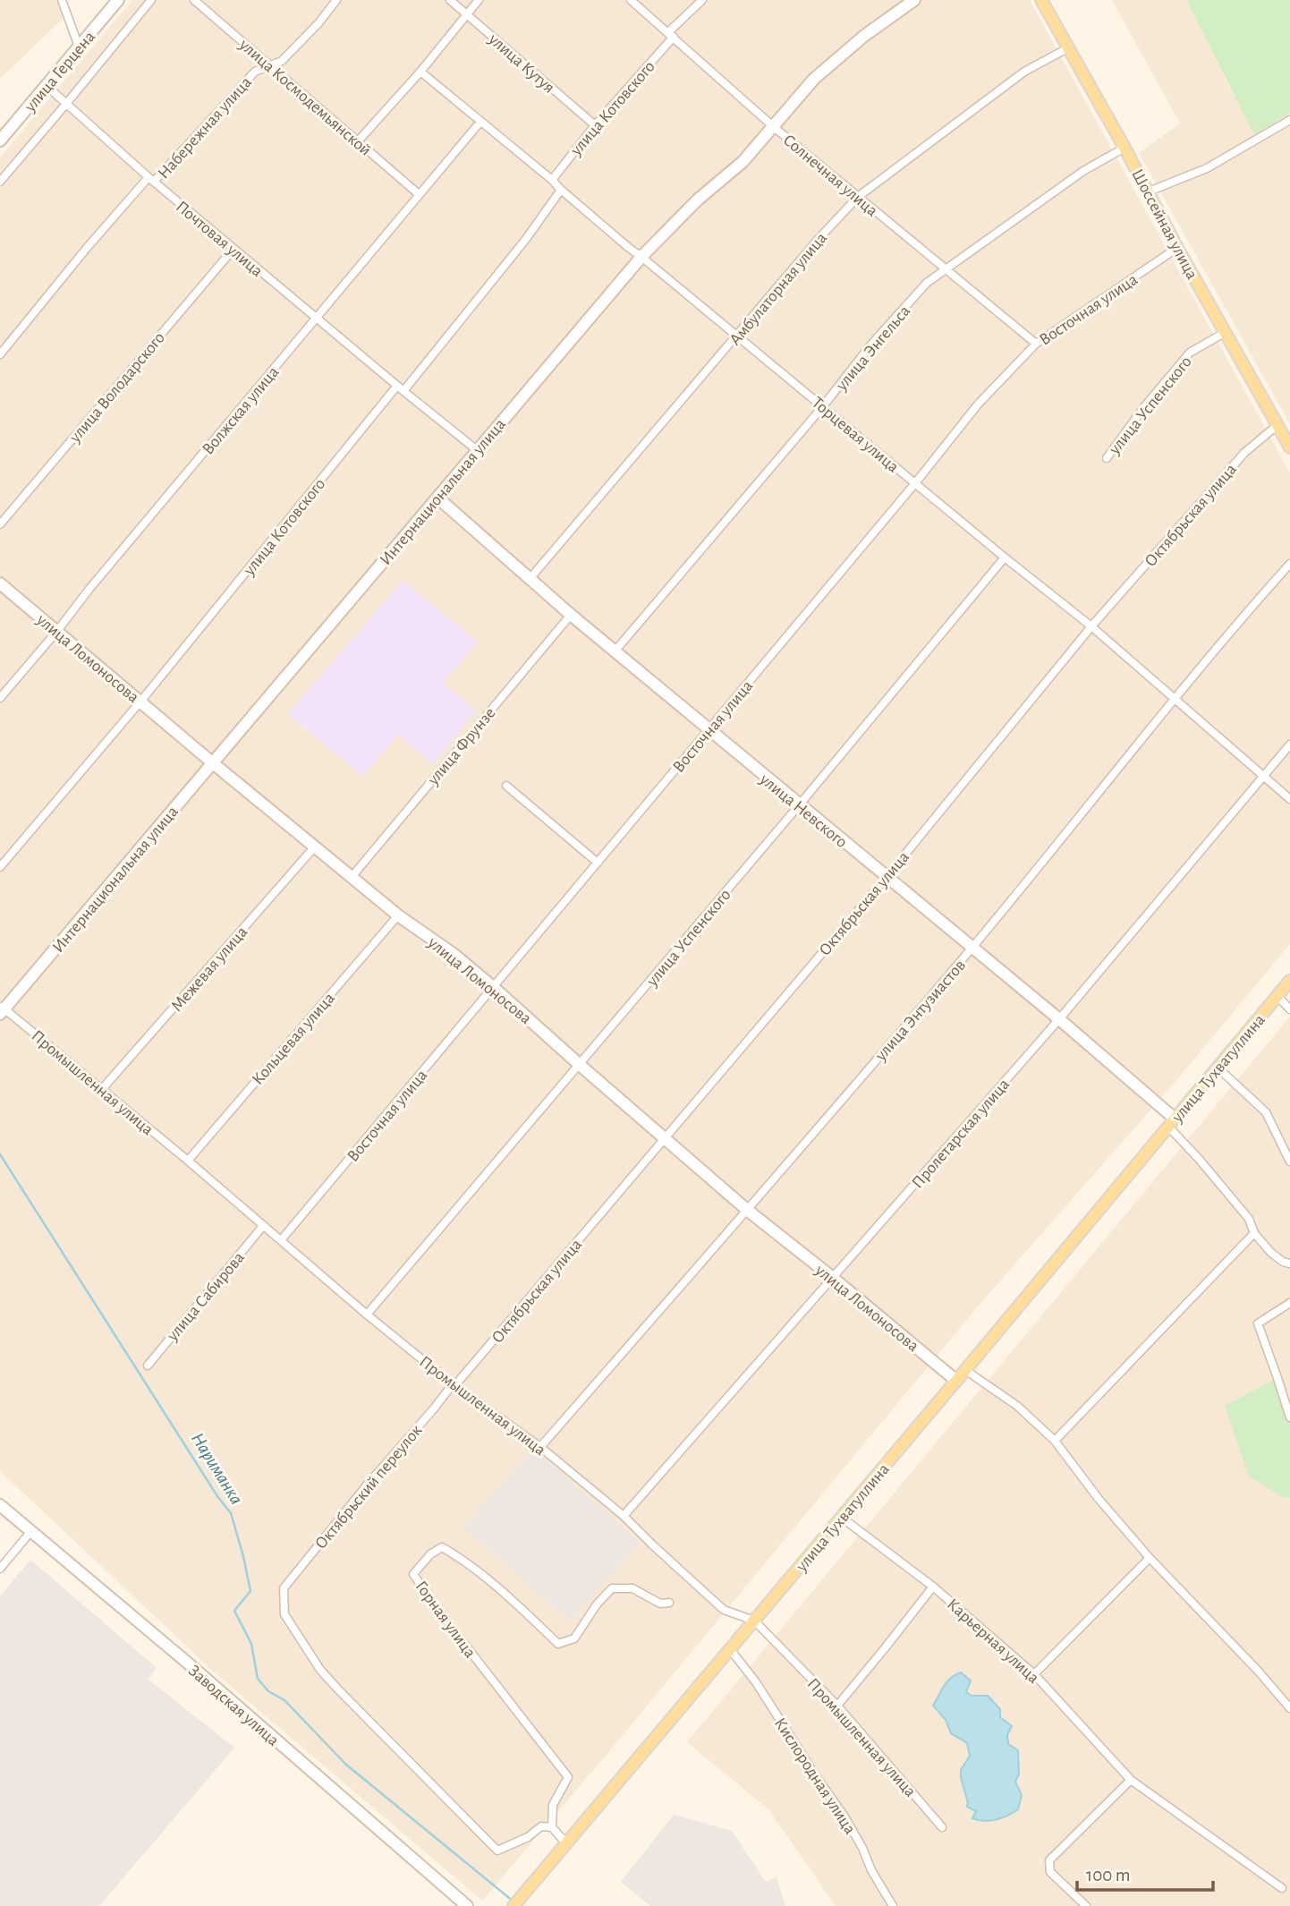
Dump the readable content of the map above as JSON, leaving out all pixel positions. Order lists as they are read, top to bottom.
{
  "streets": {
    "main road": ["Шоссейная улица", "улица Тухватуллина"],
    "street": [
      "улица Кутуя",
      "улица Герцена",
      "улица Космодемьянской",
      "улица Котовского",
      "Набережная улица",
      "Солнечная улица",
      "Почтовая улица",
      "Амбулаторная улица",
      "Восточная улица",
      "улица Энгельса",
      "улица Володарского",
      "улица Успенского",
      "Волжская улица",
      "Торцевая улица",
      "Интернациональная улица",
      "Октябрьская улица",
      "улица Ломоносова",
      "улица Фрунзе",
      "улица Невского",
      "Межевая улица",
      "улица Энтузиастов",
      "Кольцевая улица",
      "Промышленная улица",
      "Пролетарская улица",
      "улица Сабирова",
      "Октябрьский переулок",
      "Горная улица",
      "Карьерная улица",
      "Заводская улица",
      "Кислородная улица"
    ]
  },
  "crossings": [
    ["улица Кутуя", "улица Котовского"],
    ["улица Герцена", "Почтовая улица"],
    ["улица Космодемьянской", "Набережная улица"],
    ["улица Космодемьянской", "Волжская улица"],
    ["улица Котовского", "Солнечная улица"],
    ["улица Котовского", "Почтовая улица"],
    ["улица Котовского", "Торцевая улица"],
    ["улица Котовского", "улица Ломоносова"],
    ["Набережная улица", "Почтовая улица"],
    ["Солнечная улица", "Амбулаторная улица"],
    ["Солнечная улица", "Восточная улица"],
    ["Солнечная улица", "улица Энгельса"],
    ["Солнечная улица", "Интернациональная улица"],
    ["Шоссейная улица", "Амбулаторная улица"],
    ["Шоссейная улица", "Восточная улица"],
    ["Шоссейная улица", "улица Энгельса"],
    ["Шоссейная улица", "улица Успенского"],
    ["Шоссейная улица", "Октябрьская улица"],
    ["Почтовая улица", "улица Володарского"],
    ["Почтовая улица", "Волжская улица"],
    ["Амбулаторная улица", "Торцевая улица"],
    ["Амбулаторная улица", "улица Невского"],
    ["Восточная улица", "Торцевая улица"],
    ["Восточная улица", "улица Ломоносова"],
    ["Восточная улица", "улица Невского"],
    ["Восточная улица", "Промышленная улица"],
    ["улица Энгельса", "Торцевая улица"],
    ["улица Энгельса", "улица Невского"],
    ["улица Успенского", "Торцевая улица"],
    ["улица Успенского", "улица Ломоносова"],
    ["улица Успенского", "улица Невского"],
    ["улица Успенского", "Промышленная улица"],
    ["Волжская улица", "Торцевая улица"],
    ["Волжская улица", "улица Ломоносова"],
    ["Торцевая улица", "Интернациональная улица"],
    ["Торцевая улица", "Октябрьская улица"],
    ["Торцевая улица", "улица Энтузиастов"],
    ["Торцевая улица", "Пролетарская улица"],
    ["Интернациональная улица", "улица Ломоносова"],
    ["Интернациональная улица", "улица Невского"],
    ["Интернациональная улица", "Промышленная улица"],
    ["Октябрьская улица", "улица Ломоносова"],
    ["Октябрьская улица", "улица Невского"],
    ["Октябрьская улица", "Промышленная улица"],
    ["Октябрьская улица", "Октябрьский переулок"],
    ["улица Ломоносова", "улица Фрунзе"],
    ["улица Ломоносова", "Межевая улица"],
    ["улица Ломоносова", "улица Энтузиастов"],
    ["улица Ломоносова", "Кольцевая улица"],
    ["улица Ломоносова", "улица Тухватуллина"],
    ["улица Ломоносова", "Пролетарская улица"],
    ["улица Фрунзе", "улица Невского"],
    ["улица Невского", "улица Энтузиастов"],
    ["улица Невского", "улица Тухватуллина"],
    ["улица Невского", "Пролетарская улица"],
    ["Межевая улица", "Промышленная улица"],
    ["улица Энтузиастов", "Промышленная улица"],
    ["Кольцевая улица", "Промышленная улица"],
    ["улица Тухватуллина", "Промышленная улица"],
    ["улица Тухватуллина", "Карьерная улица"],
    ["улица Тухватуллина", "Кислородная улица"],
    ["Промышленная улица", "Пролетарская улица"],
    ["Промышленная улица", "улица Сабирова"],
    ["Промышленная улица", "Октябрьский переулок"],
    ["Октябрьский переулок", "Горная улица"]
  ],
  "water": ["Нариманка"],
  "scale_bar": "100 m"
}
